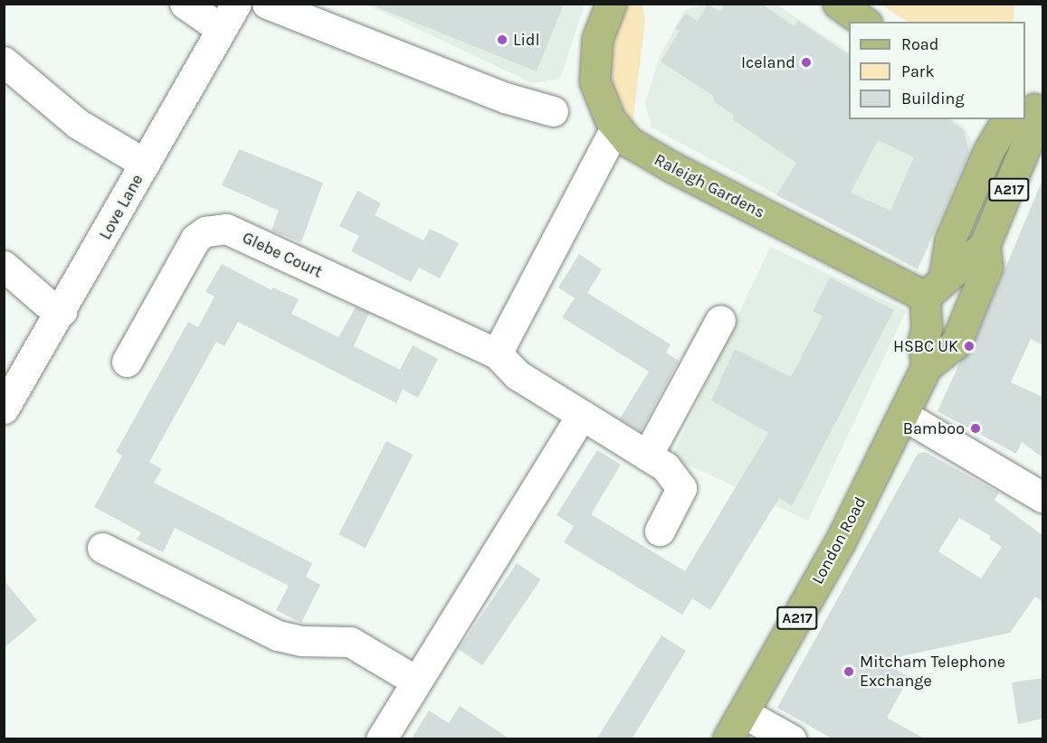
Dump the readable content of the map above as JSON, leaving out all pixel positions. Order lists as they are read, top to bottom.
{
  "streets": {
    "main road": ["Raleigh Gardens", "A217", "London Road"],
    "street": ["Love Lane", "Glebe Court"]
  },
  "crossings": [
    ["Raleigh Gardens", "London Road"]
  ],
  "places": [
    "Lidl",
    "Iceland",
    "HSBC UK",
    "Bamboo",
    "Mitcham Telephone Exchange"
  ],
  "legend": ["Road", "Park", "Building"]
}
